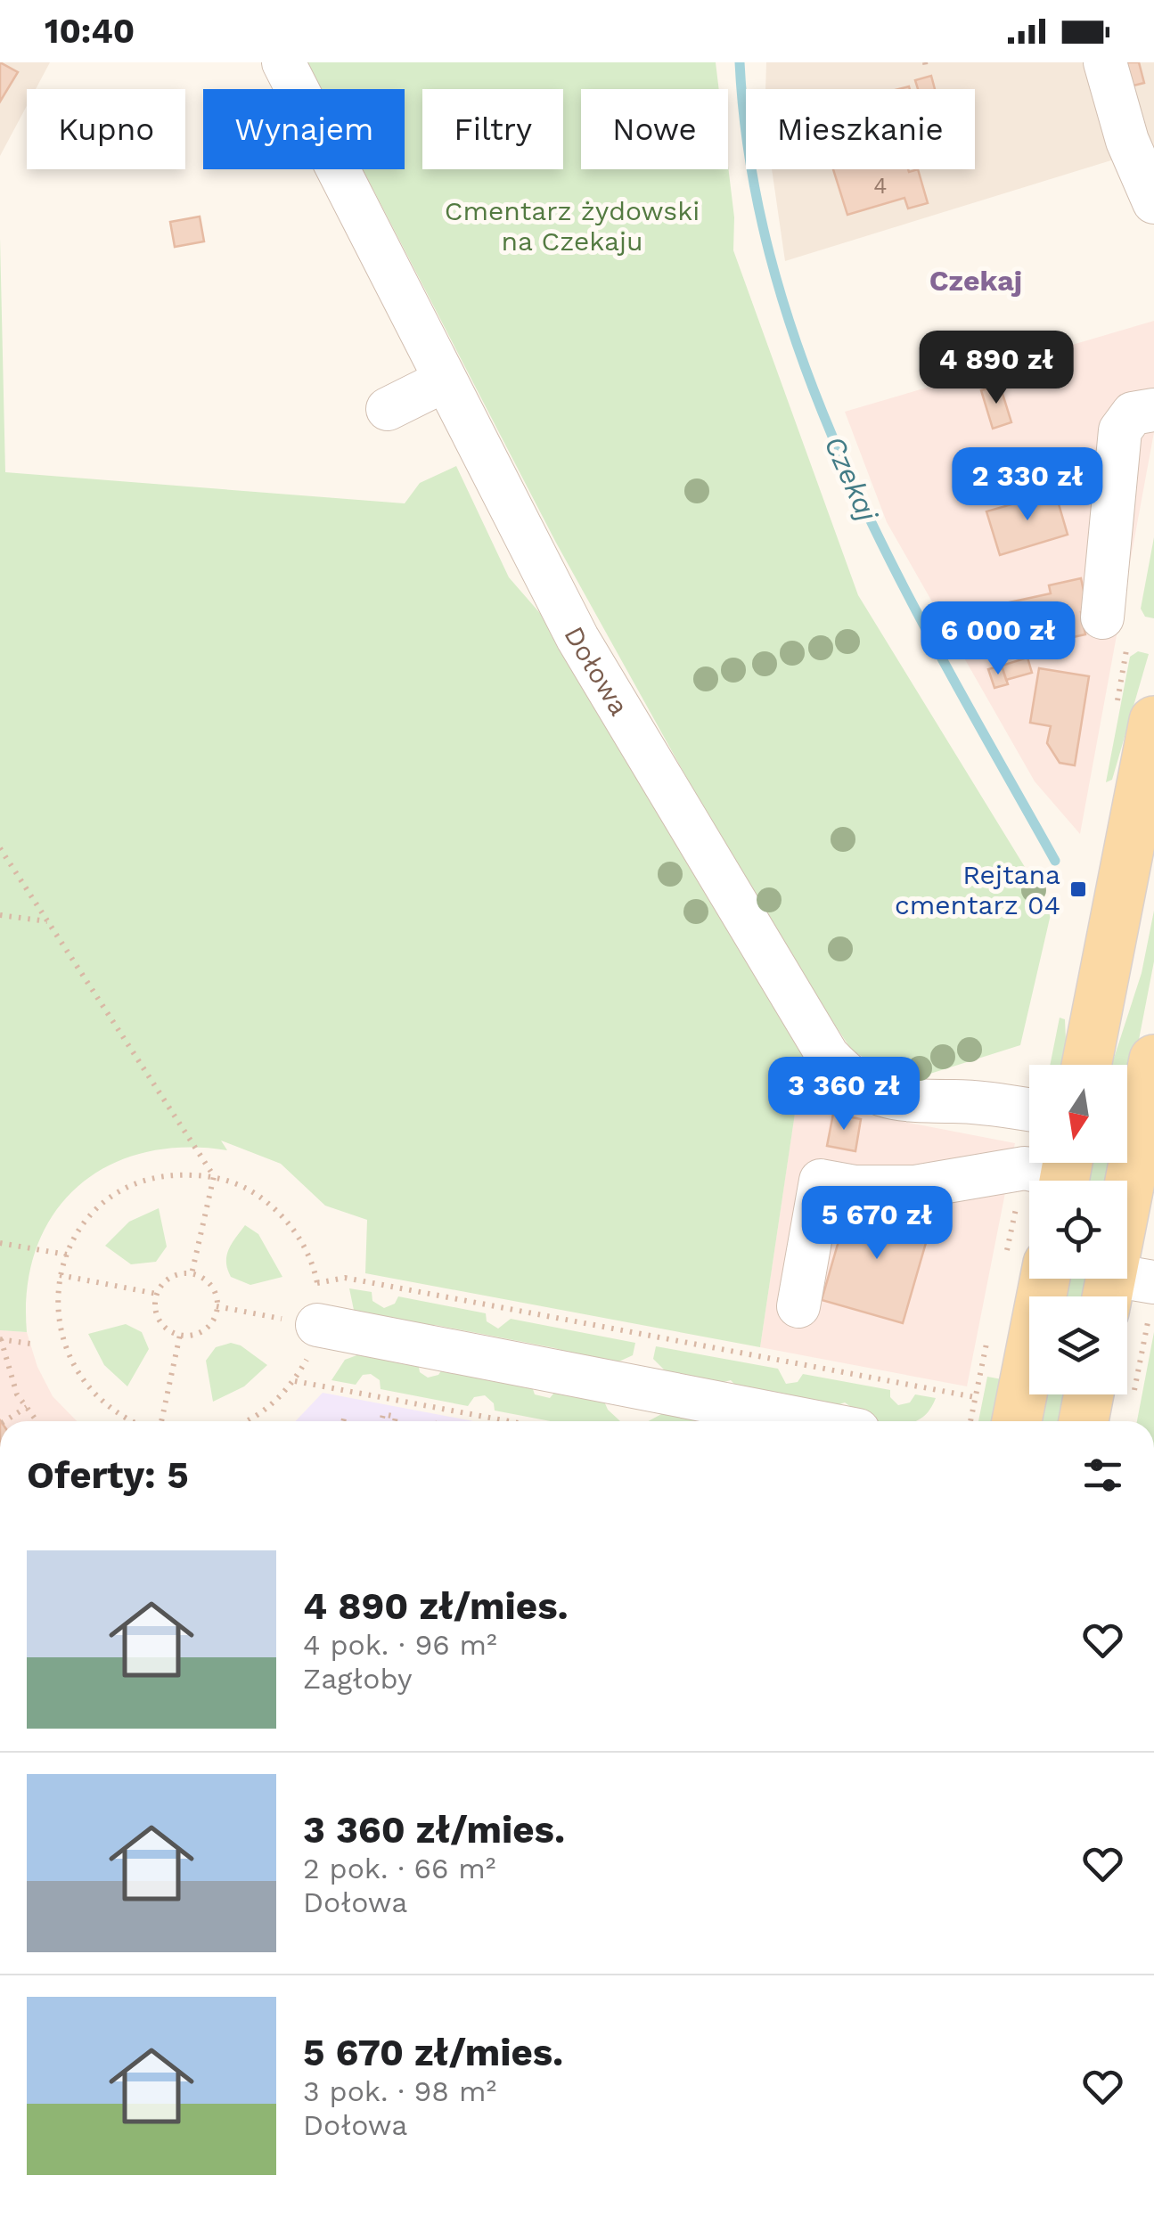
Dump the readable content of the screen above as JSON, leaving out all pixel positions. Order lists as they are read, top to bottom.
{
  "streets": {
    "street": ["Dołowa"]
  },
  "districts": ["Czekaj"],
  "water": ["Czekaj"],
  "parks": ["Cmentarz żydowski na Czekaju"],
  "places": {
    "transit": ["Rejtana cmentarz 04"]
  },
  "house_numbers": ["4"],
  "north": "bottom",
  "page": {
    "status": "10:40",
    "chip": [
      "Kupno",
      "Wynajem",
      "Filtry",
      "Nowe",
      "Mieszkanie"
    ],
    "price": [
      "4 890 zł",
      "2 330 zł",
      "6 000 zł",
      "3 360 zł",
      "5 670 zł"
    ],
    "heading": "Oferty: 5",
    "list": [
      {
        "name": "4 890 zł/mies.",
        "note": "4 pok. · 96 m² · Zagłoby"
      },
      {
        "name": "3 360 zł/mies.",
        "note": "2 pok. · 66 m² · Dołowa"
      },
      {
        "name": "5 670 zł/mies.",
        "note": "3 pok. · 98 m² · Dołowa"
      }
    ]
  }
}
